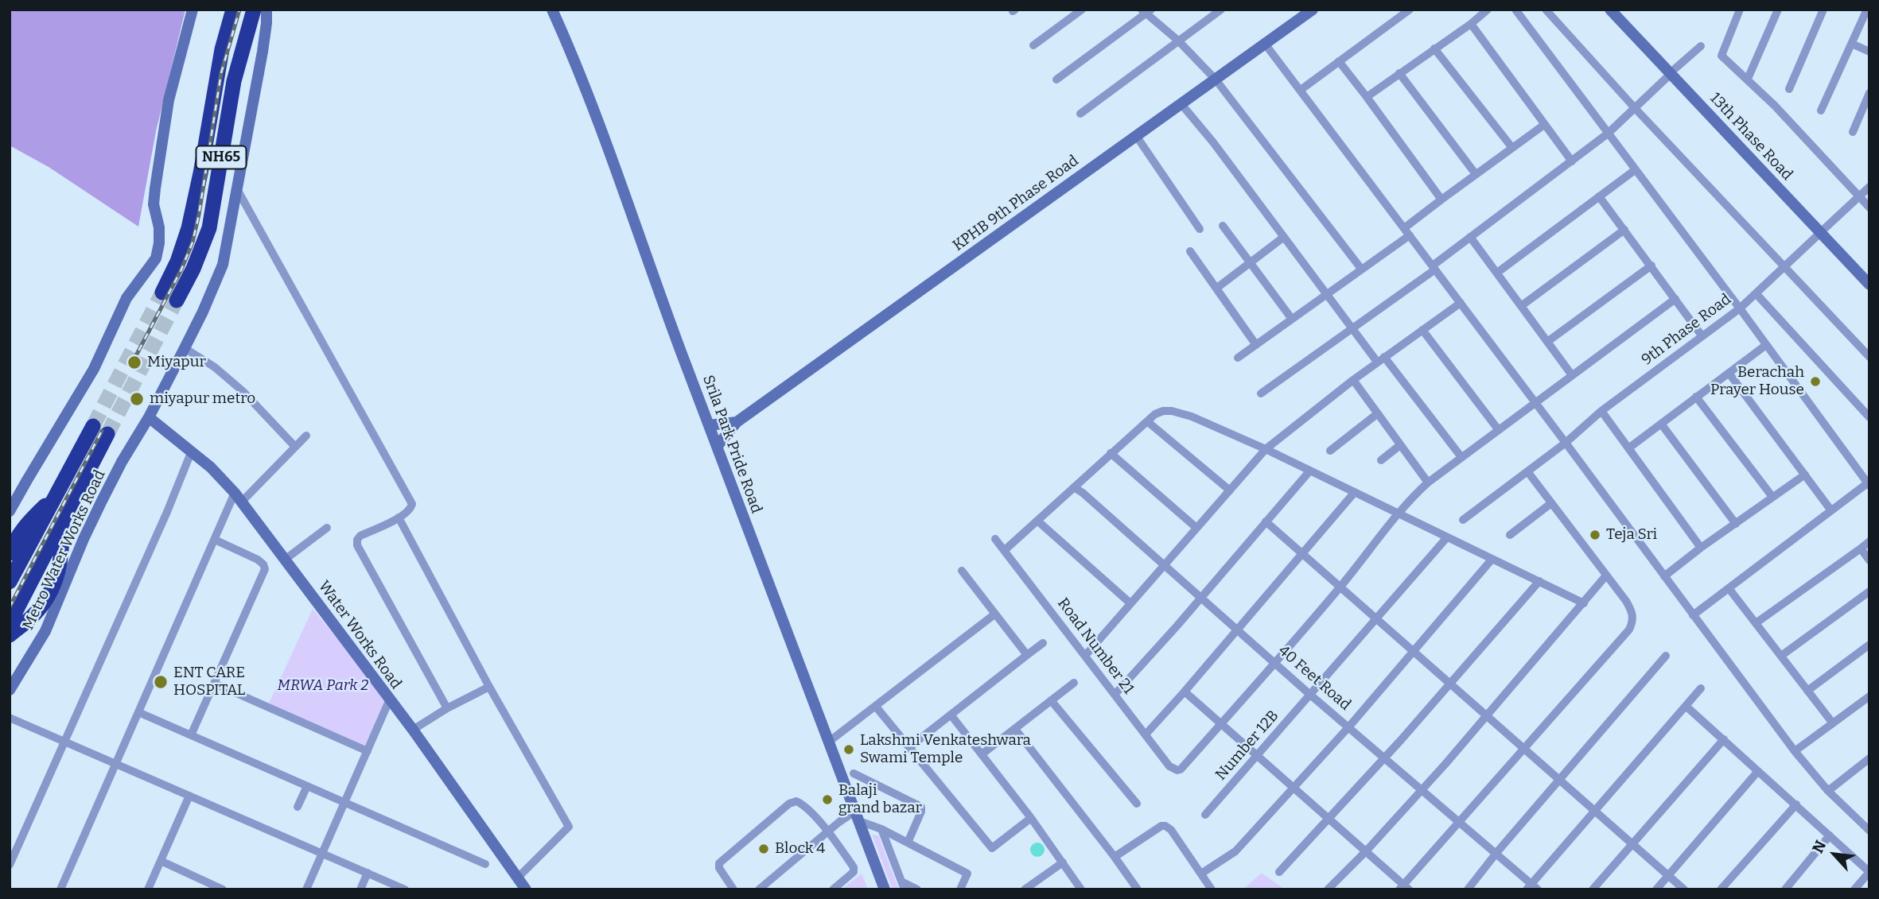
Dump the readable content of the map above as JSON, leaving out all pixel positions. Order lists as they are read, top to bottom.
{
  "streets": {
    "highway": ["NH65"],
    "street": [
      "13th Phase Road",
      "KPHB 9th Phase Road",
      "9th Phase Road",
      "Srila Park Pride Road",
      "Metro Water Works Road",
      "Water Works Road",
      "Road Number 21",
      "40 Feet Road",
      "Number 12B"
    ]
  },
  "crossings": [
    ["13th Phase Road", "9th Phase Road"],
    ["KPHB 9th Phase Road", "Srila Park Pride Road"],
    ["Metro Water Works Road", "Water Works Road"],
    ["40 Feet Road", "Number 12B"]
  ],
  "parks": ["MRWA Park 2"],
  "places": [
    "Miyapur",
    "Berachah Prayer House",
    "miyapur metro",
    "Teja Sri",
    "ENT CARE HOSPITAL",
    "Lakshmi Venkateshwara Swami Temple",
    "Balaji grand bazar",
    "Block 4"
  ],
  "north": "top left"
}
